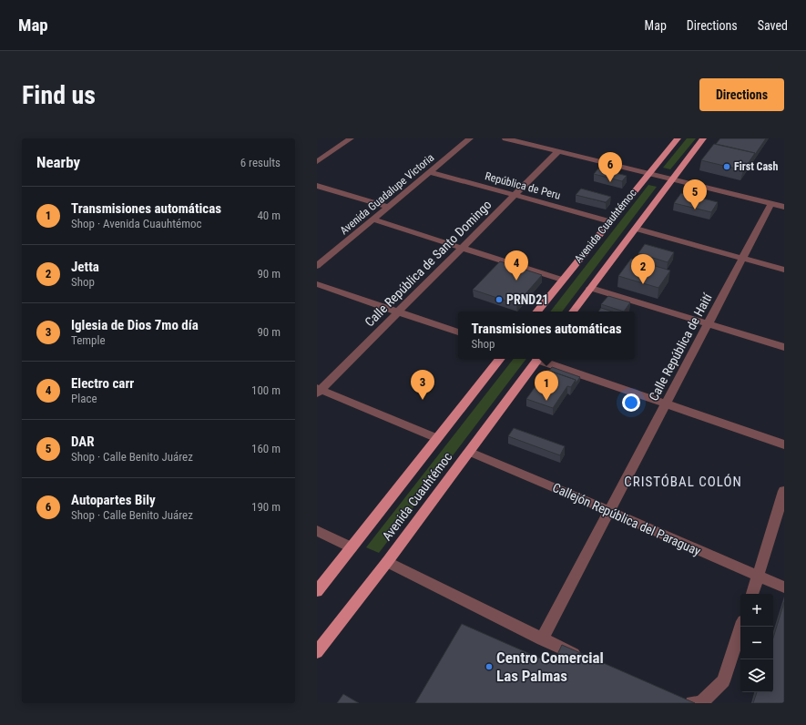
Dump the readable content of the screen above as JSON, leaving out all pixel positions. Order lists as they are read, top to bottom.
{
  "streets": {
    "main road": ["Avenida Cuauhtémoc"],
    "street": [
      "República de Peru",
      "Avenida Guadalupe Victoria",
      "Calle República de Santo Domingo",
      "Calle República de Haití",
      "Callejón República del Paraguay"
    ]
  },
  "crossings": [
    ["República de Peru", "Avenida Guadalupe Victoria"],
    ["República de Peru", "Avenida Cuauhtémoc"],
    ["República de Peru", "Calle República de Santo Domingo"],
    ["Avenida Cuauhtémoc", "Callejón República del Paraguay"],
    ["Calle República de Haití", "Callejón República del Paraguay"]
  ],
  "districts": ["CRISTÓBAL COLÓN"],
  "places": ["First Cash", "PRND21", "Centro Comercial Las Palmas"],
  "page": {
    "header": "Map",
    "nav": ["Map", "Directions", "Saved"],
    "buttons": "Directions",
    "title": "Find us",
    "heading": ["Nearby", "6 results"],
    "pins": [
      "6",
      "5",
      "4",
      "2",
      "3",
      "1"
    ],
    "list": [
      {
        "mark": "1",
        "name": "Transmisiones automáticas",
        "note": "Shop · Avenida Cuauhtémoc",
        "value": "40 m"
      },
      {
        "mark": "2",
        "name": "Jetta",
        "note": "Shop",
        "value": "90 m"
      },
      {
        "mark": "3",
        "name": "Iglesia de Dios 7mo día",
        "note": "Temple",
        "value": "90 m"
      },
      {
        "mark": "4",
        "name": "Electro carr",
        "note": "Place",
        "value": "100 m"
      },
      {
        "mark": "5",
        "name": "DAR",
        "note": "Shop · Calle Benito Juárez",
        "value": "160 m"
      },
      {
        "mark": "6",
        "name": "Autopartes Bily",
        "note": "Shop · Calle Benito Juárez",
        "value": "190 m"
      }
    ],
    "popup": ["Transmisiones automáticas", "Shop"],
    "map_buttons": ["+", "−"]
  }
}
